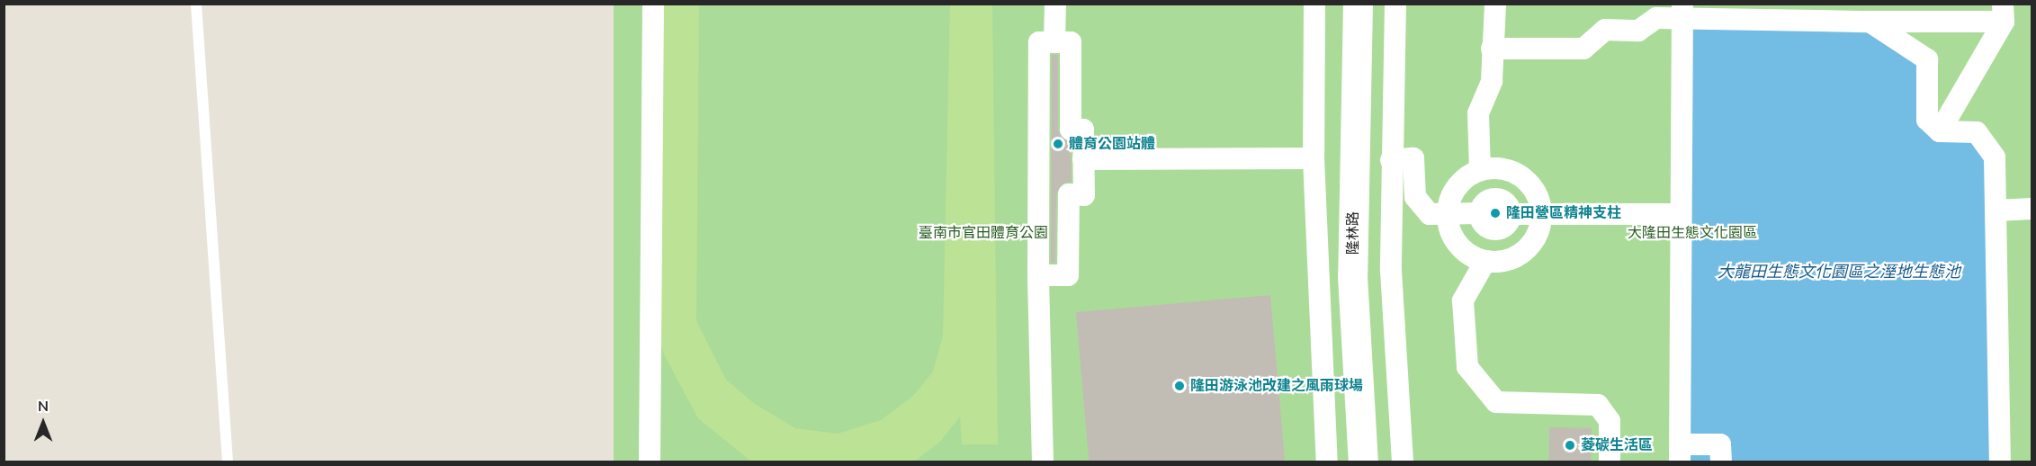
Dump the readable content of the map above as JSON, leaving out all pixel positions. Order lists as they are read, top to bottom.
{
  "streets": {
    "street": ["隆林路"]
  },
  "water": ["大龍田生態文化園區之溼地生態池"],
  "parks": ["臺南市官田體育公園", "大隆田生態文化園區"],
  "places": [
    "體育公園站體",
    "隆田營區精神支柱",
    "隆田游泳池改建之風雨球場",
    "菱碳生活區"
  ],
  "north": "top"
}
